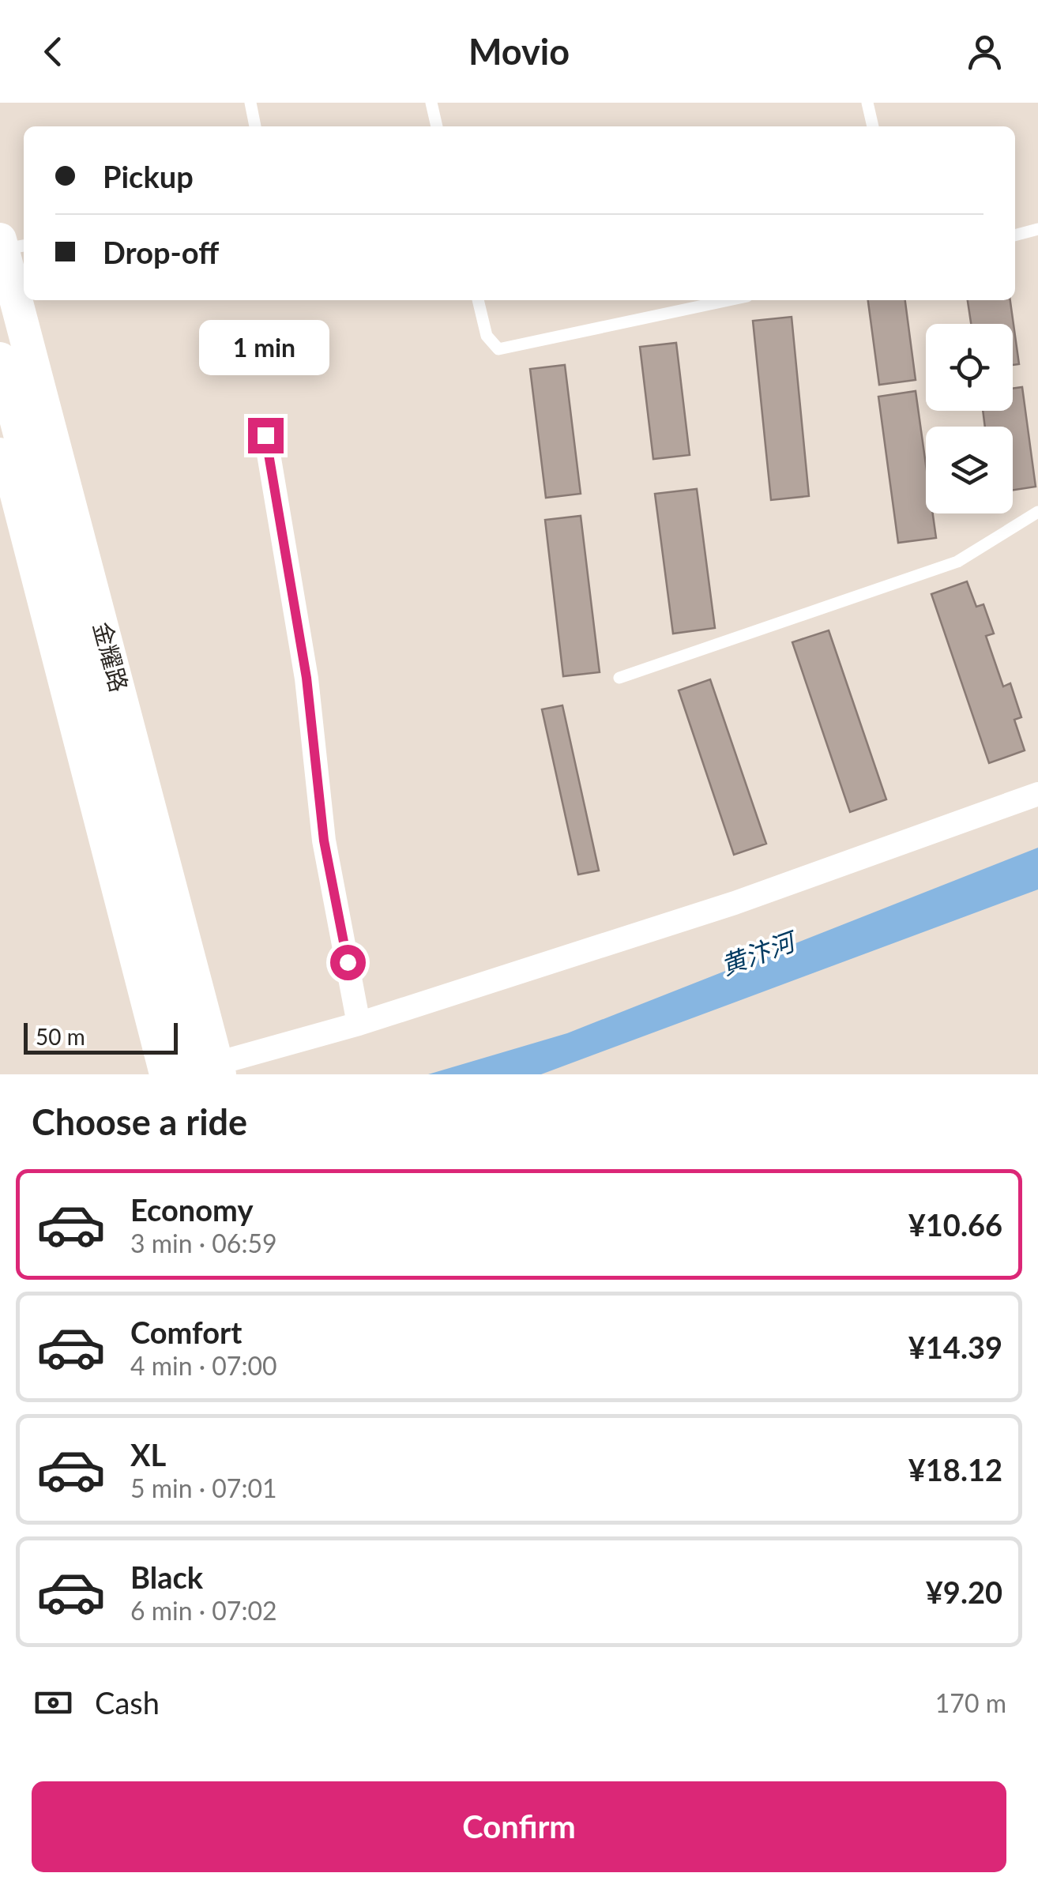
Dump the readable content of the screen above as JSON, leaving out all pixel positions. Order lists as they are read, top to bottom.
{
  "streets": {
    "main road": ["金耀路"]
  },
  "water": ["黄汴河"],
  "scale_bar": "50 m",
  "page": {
    "header": "Movio",
    "banner": ["Pickup", "Drop-off"],
    "bubble": "1 min",
    "scale": "50 m",
    "heading": "Choose a ride",
    "list": [
      {
        "name": "Economy",
        "note": "3 min · 06:59",
        "value": "¥10.66"
      },
      {
        "name": "Comfort",
        "note": "4 min · 07:00",
        "value": "¥14.39"
      },
      {
        "name": "XL",
        "note": "5 min · 07:01",
        "value": "¥18.12"
      },
      {
        "name": "Black",
        "note": "6 min · 07:02",
        "value": "¥9.20"
      }
    ],
    "pay": ["Cash", "170 m"],
    "buttons": "Confirm"
  }
}
